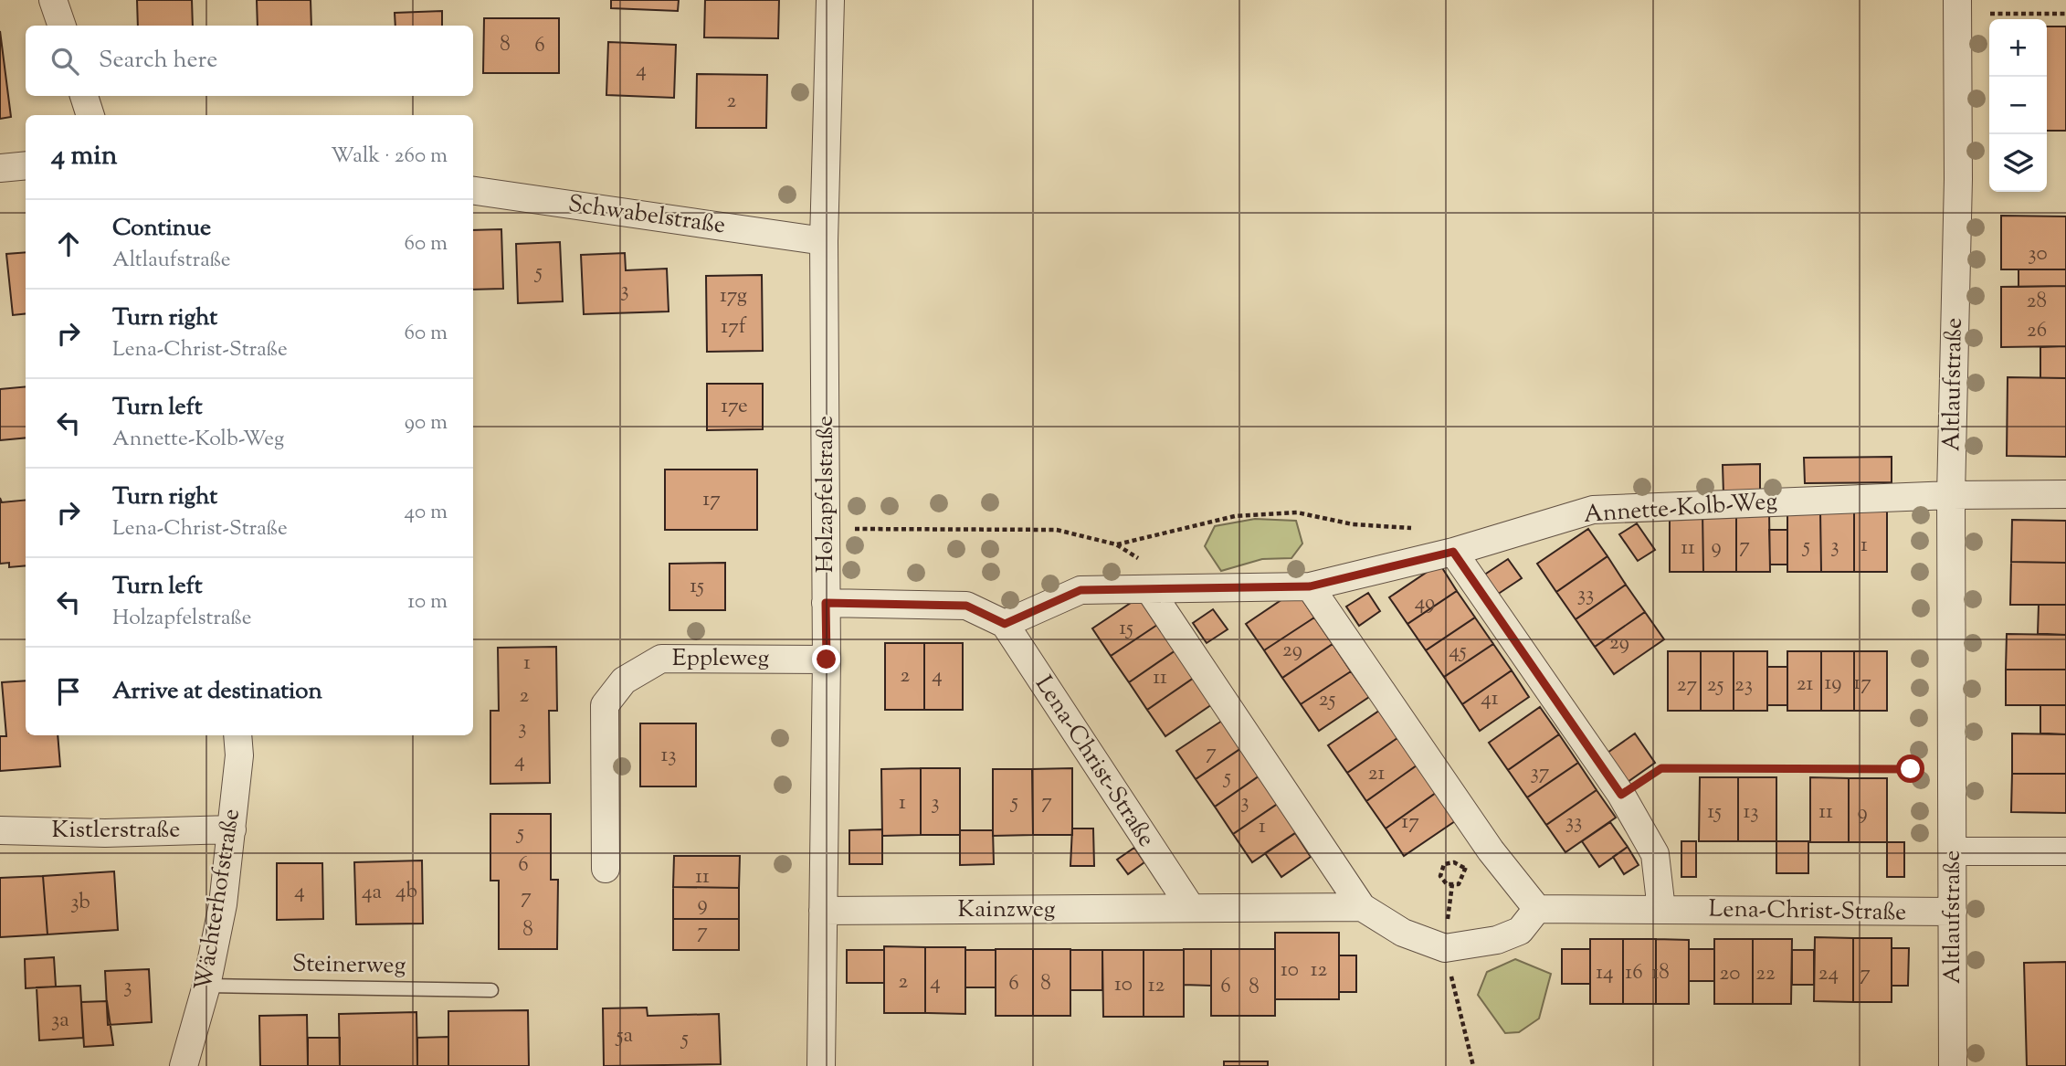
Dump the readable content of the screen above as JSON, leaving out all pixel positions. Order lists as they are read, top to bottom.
{
  "streets": {
    "street": [
      "Schwabelstraße",
      "Altlaufstraße",
      "Holzapfelstraße",
      "Annette-Kolb-Weg",
      "Eppleweg",
      "Lena-Christ-Straße",
      "Kistlerstraße",
      "Wächterhofstraße",
      "Kainzweg"
    ],
    "lane": ["Steinerweg"]
  },
  "crossings": [
    ["Schwabelstraße", "Holzapfelstraße"],
    ["Altlaufstraße", "Annette-Kolb-Weg"],
    ["Altlaufstraße", "Lena-Christ-Straße"],
    ["Holzapfelstraße", "Eppleweg"],
    ["Holzapfelstraße", "Kainzweg"],
    ["Annette-Kolb-Weg", "Lena-Christ-Straße"],
    ["Lena-Christ-Straße", "Kainzweg"],
    ["Kistlerstraße", "Wächterhofstraße"],
    ["Wächterhofstraße", "Steinerweg"]
  ],
  "house_numbers": [
    "8",
    "6",
    "4",
    "2",
    "30",
    "5",
    "3",
    "17g",
    "28",
    "17f",
    "26",
    "17e",
    "17",
    "1",
    "7",
    "5",
    "3",
    "9",
    "11",
    "15",
    "33",
    "49",
    "15",
    "29",
    "29",
    "45",
    "1",
    "2",
    "4",
    "11",
    "19",
    "17",
    "21",
    "27",
    "25",
    "23",
    "2",
    "41",
    "25",
    "3",
    "7",
    "13",
    "4",
    "37",
    "21",
    "5",
    "5",
    "7",
    "3",
    "1",
    "3",
    "15",
    "13",
    "11",
    "9",
    "17",
    "33",
    "1",
    "5",
    "6",
    "11",
    "4",
    "4b",
    "4a",
    "7",
    "3b",
    "9",
    "8",
    "7",
    "10",
    "12",
    "14",
    "16",
    "18",
    "20",
    "22",
    "24",
    "7",
    "2",
    "4",
    "6",
    "8",
    "10",
    "12",
    "3",
    "6",
    "8",
    "3a",
    "5a",
    "5"
  ],
  "page": {
    "map_buttons": ["+", "−"],
    "search": "Search here",
    "heading": ["4 min", "Walk · 260 m"],
    "list": [
      ["Continue", "Altlaufstraße", "60 m"],
      ["Turn right", "Lena-Christ-Straße", "60 m"],
      ["Turn left", "Annette-Kolb-Weg", "90 m"],
      ["Turn right", "Lena-Christ-Straße", "40 m"],
      ["Turn left", "Holzapfelstraße", "10 m"],
      "Arrive at destination"
    ]
  }
}
